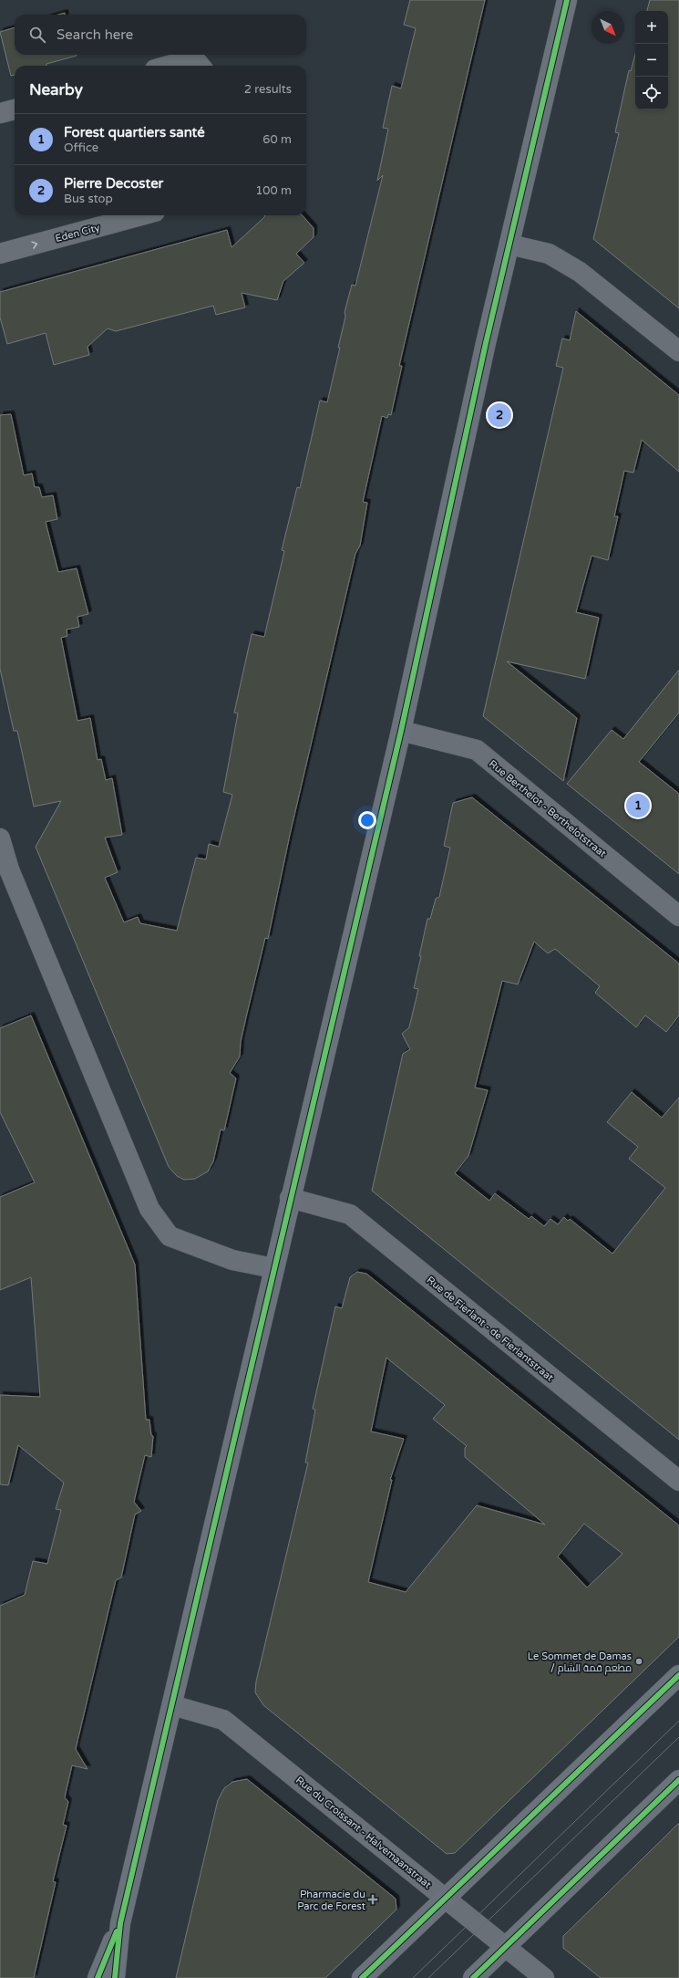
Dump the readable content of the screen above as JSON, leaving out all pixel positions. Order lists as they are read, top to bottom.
{
  "streets": {
    "street": [
      "Eden City",
      "Rue Berthelot - Berthelotstraat",
      "Rue de Fierlant - de Fierlantstraat",
      "Rue du Croissant - Halvemaanstraat"
    ]
  },
  "one_way": ["Eden City"],
  "places": {
    "other": ["Le Sommet de Damas / مطعم قمة الشام"],
    "health": ["Pharmacie du Parc de Forest"]
  },
  "north": "bottom right",
  "page": {
    "map_buttons": ["+", "−"],
    "search": "Search here",
    "heading": ["Nearby", "2 results"],
    "list": [
      {
        "mark": "1",
        "name": "Forest quartiers santé",
        "note": "Office",
        "value": "60 m"
      },
      {
        "mark": "2",
        "name": "Pierre Decoster",
        "note": "Bus stop",
        "value": "100 m"
      }
    ],
    "pins": ["2", "1"]
  }
}
